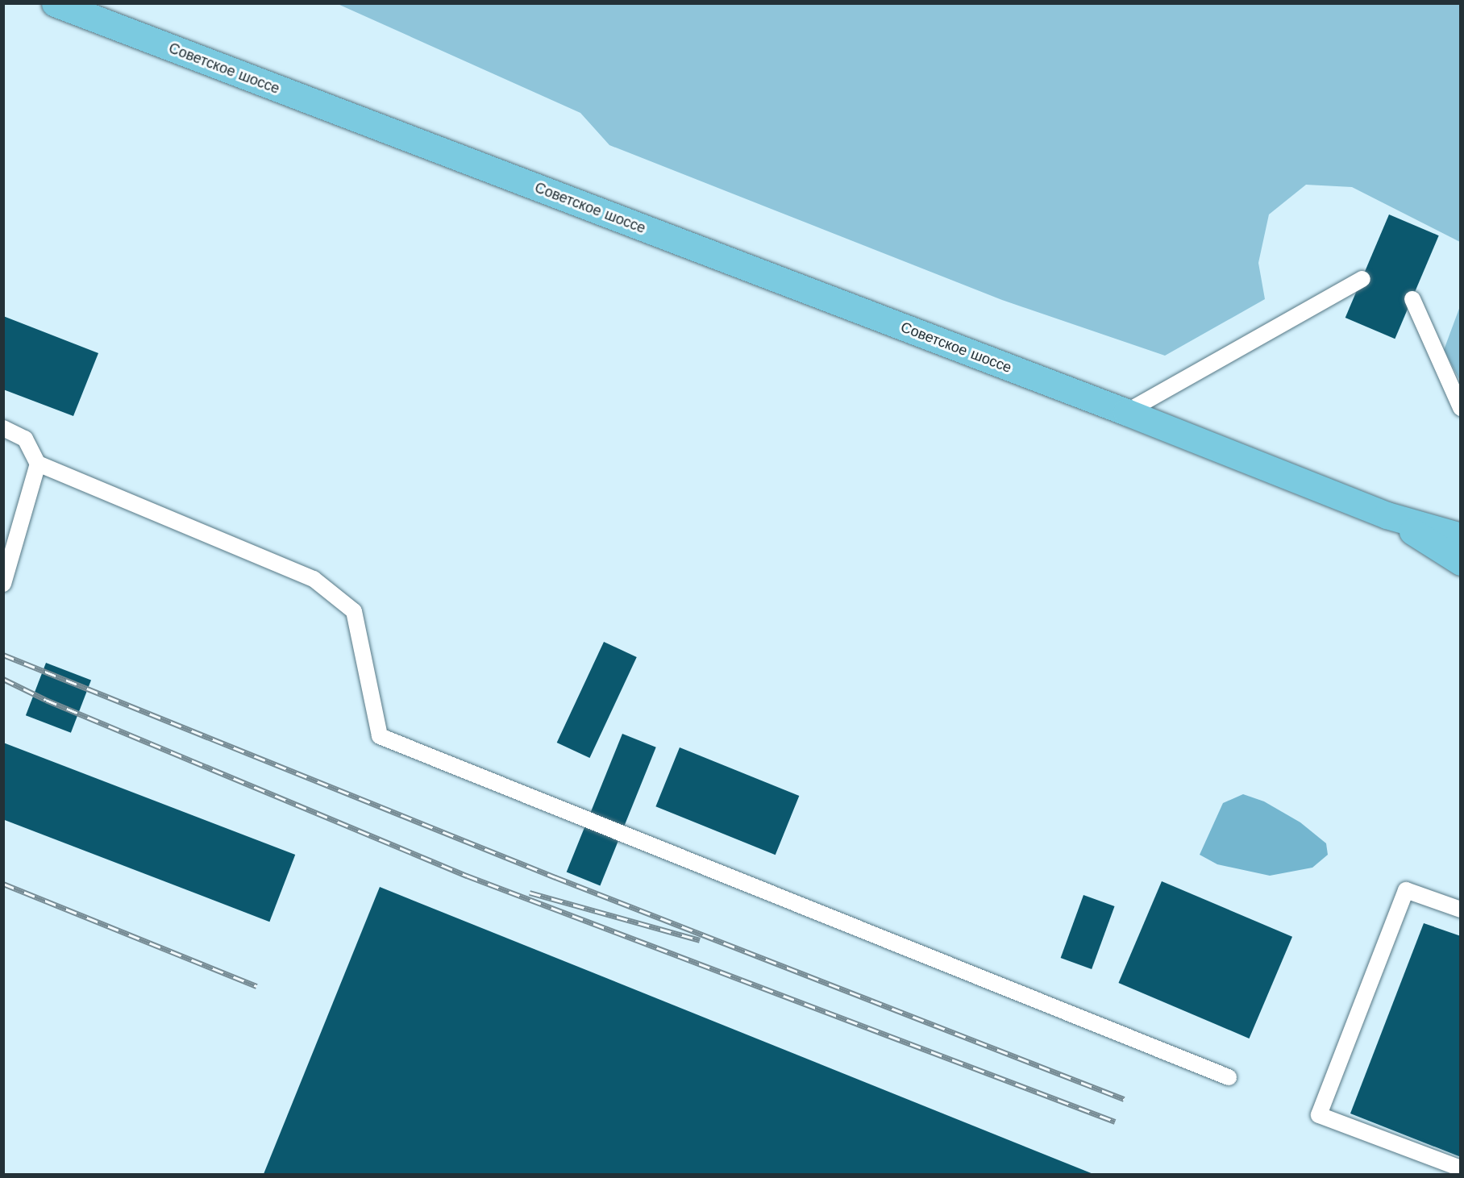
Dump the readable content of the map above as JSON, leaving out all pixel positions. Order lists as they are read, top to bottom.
{
  "streets": {
    "main road": ["Советское шоссе"]
  }
}
